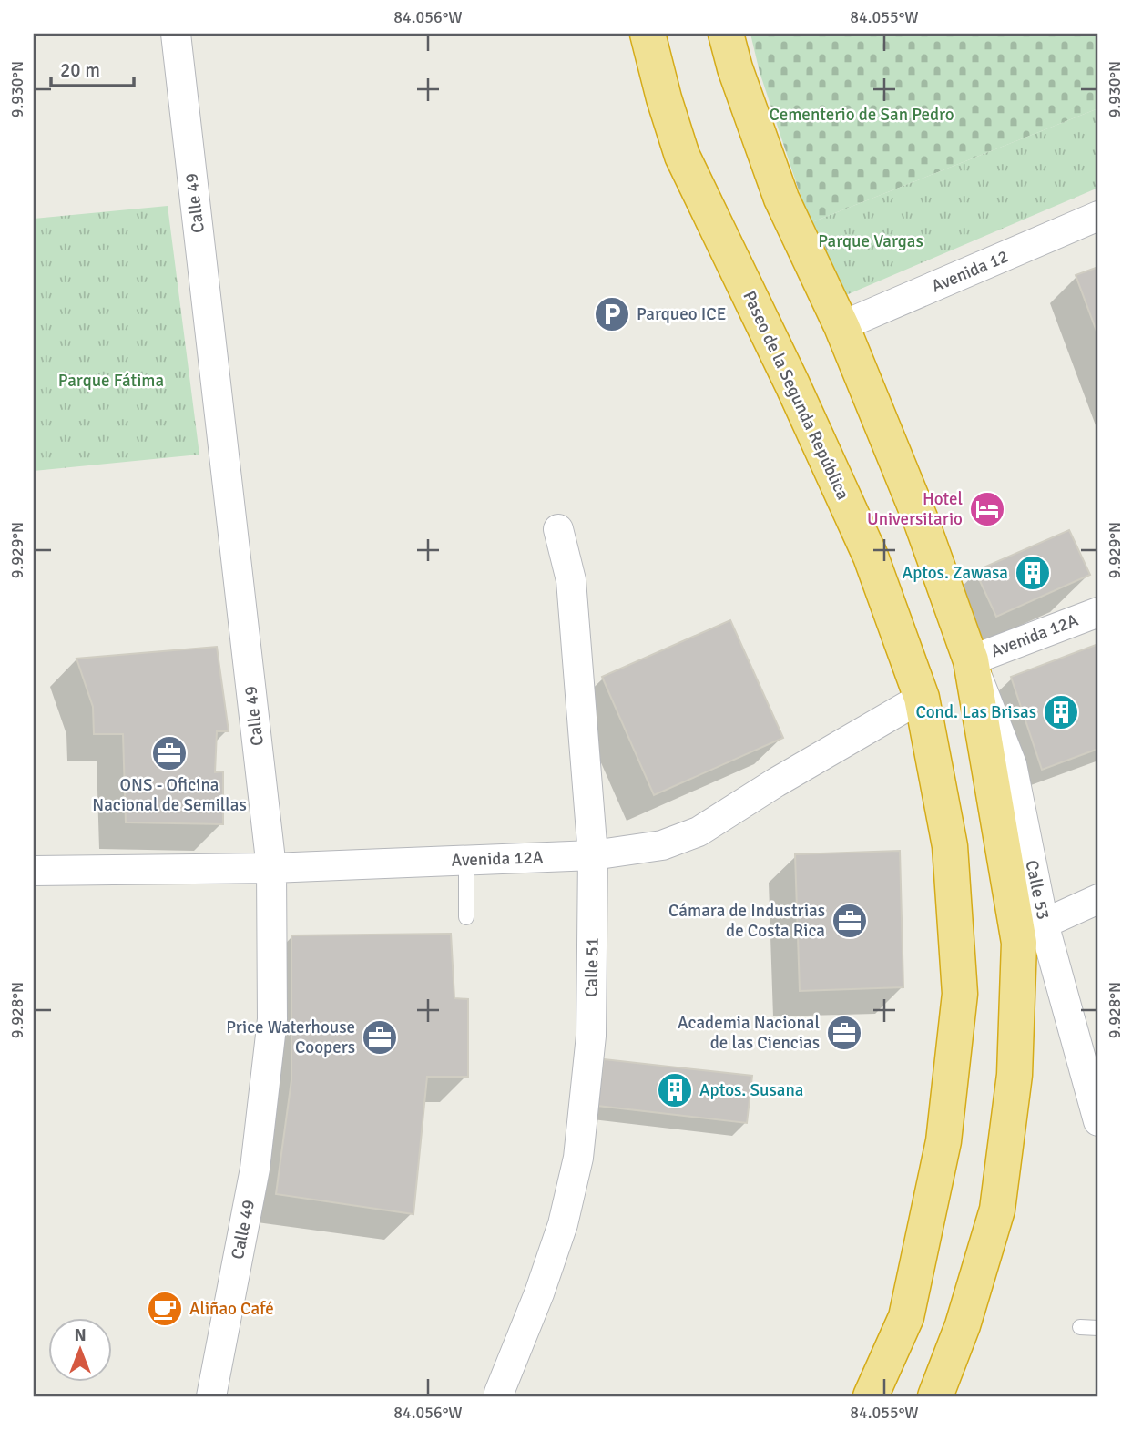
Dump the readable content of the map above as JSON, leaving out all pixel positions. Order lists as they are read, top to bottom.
{
  "streets": {
    "highway": ["Paseo de la Segunda República"],
    "street": [
      "Calle 49",
      "Avenida 12",
      "Avenida 12A",
      "Calle 53",
      "Calle 51"
    ]
  },
  "crossings": [
    ["Calle 49", "Avenida 12A"],
    ["Paseo de la Segunda República", "Avenida 12A"],
    ["Avenida 12A", "Calle 53"],
    ["Avenida 12A", "Calle 51"]
  ],
  "parks": ["Cementerio de San Pedro", "Parque Vargas", "Parque Fátima"],
  "places": {
    "parking": ["Parqueo ICE"],
    "hotel": ["Hotel Universitario"],
    "building": ["Aptos. Zawasa", "Cond. Las Brisas", "Aptos. Susana"],
    "office": [
      "ONS - Oficina Nacional de Semillas",
      "Cámara de Industrias de Costa Rica",
      "Academia Nacional de las Ciencias",
      "Price Waterhouse Coopers"
    ],
    "cafe": ["Aliñao Café"]
  },
  "scale_bar": "20 m",
  "north": "top",
  "coordinates": [
    "84.056°W",
    "84.055°W",
    "9.930°N",
    "9.929°N",
    "9.928°N"
  ]
}
